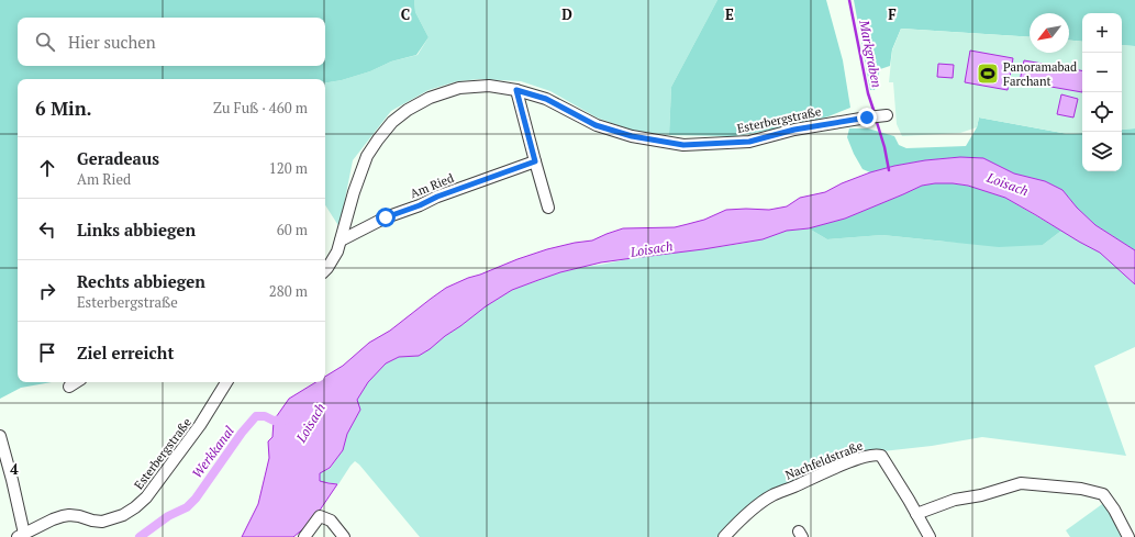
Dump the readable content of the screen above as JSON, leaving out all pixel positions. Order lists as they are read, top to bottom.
{
  "streets": {
    "street": ["Esterbergstraße", "Am Ried", "Nachfeldstraße"]
  },
  "crossings": [
    ["Esterbergstraße", "Am Ried"]
  ],
  "water": ["Markgraben", "Loisach", "Werkkanal"],
  "places": {
    "sports": ["Panoramabad Farchant"]
  },
  "north": "bottom left",
  "page": {
    "map_buttons": ["+", "−"],
    "search": "Hier suchen",
    "heading": ["6 Min.", "Zu Fuß · 460 m"],
    "list": [
      ["Geradeaus", "Am Ried", "120 m"],
      ["Links abbiegen", "60 m"],
      ["Rechts abbiegen", "Esterbergstraße", "280 m"],
      "Ziel erreicht"
    ]
  },
  "grid": {
    "columns": [
      "C",
      "D",
      "E",
      "F"
    ],
    "rows": ["4"]
  }
}
